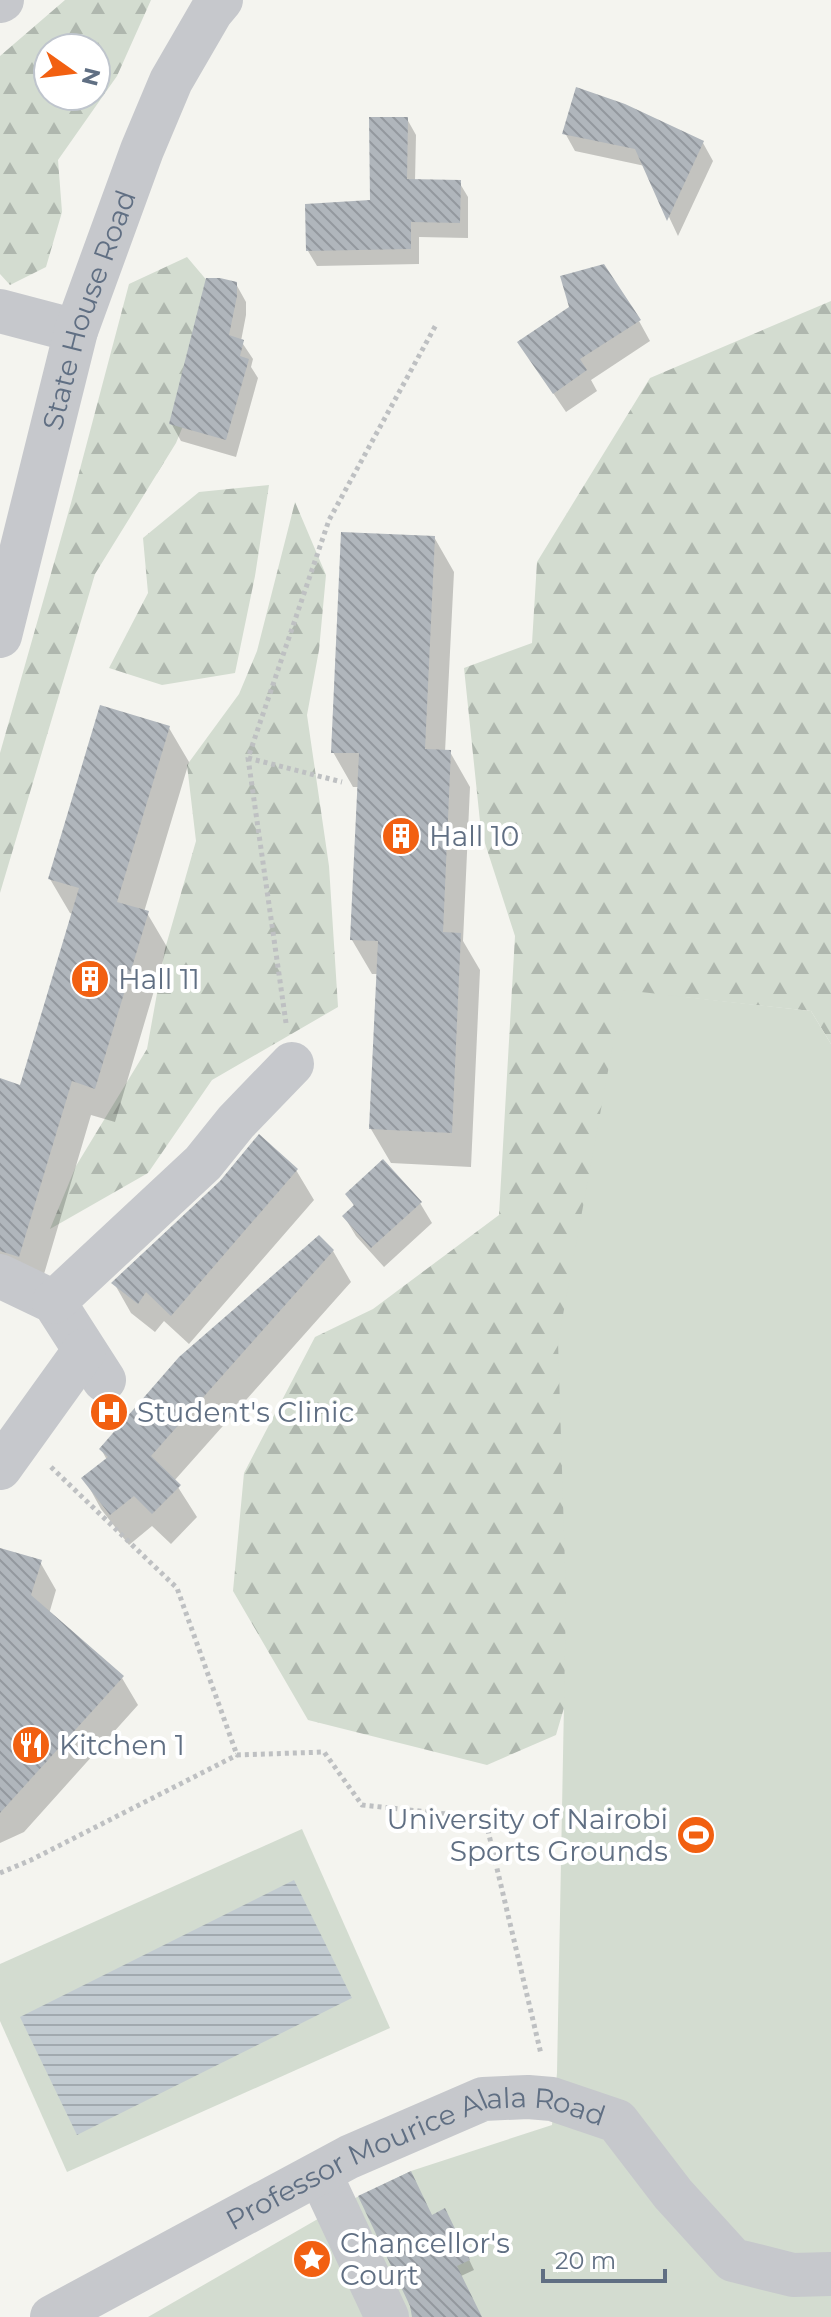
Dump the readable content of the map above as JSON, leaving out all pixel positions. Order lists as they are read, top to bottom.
{
  "streets": {
    "street": ["State House Road", "Professor Mourice Alala Road"]
  },
  "places": {
    "building": ["Hall 10", "Hall 11"],
    "hospital": ["Student's Clinic"],
    "restaurant": ["Kitchen 1"],
    "sports": ["University of Nairobi Sports Grounds"],
    "place": ["Chancellor's Court"]
  },
  "scale_bar": "20 m",
  "north": "right"
}
